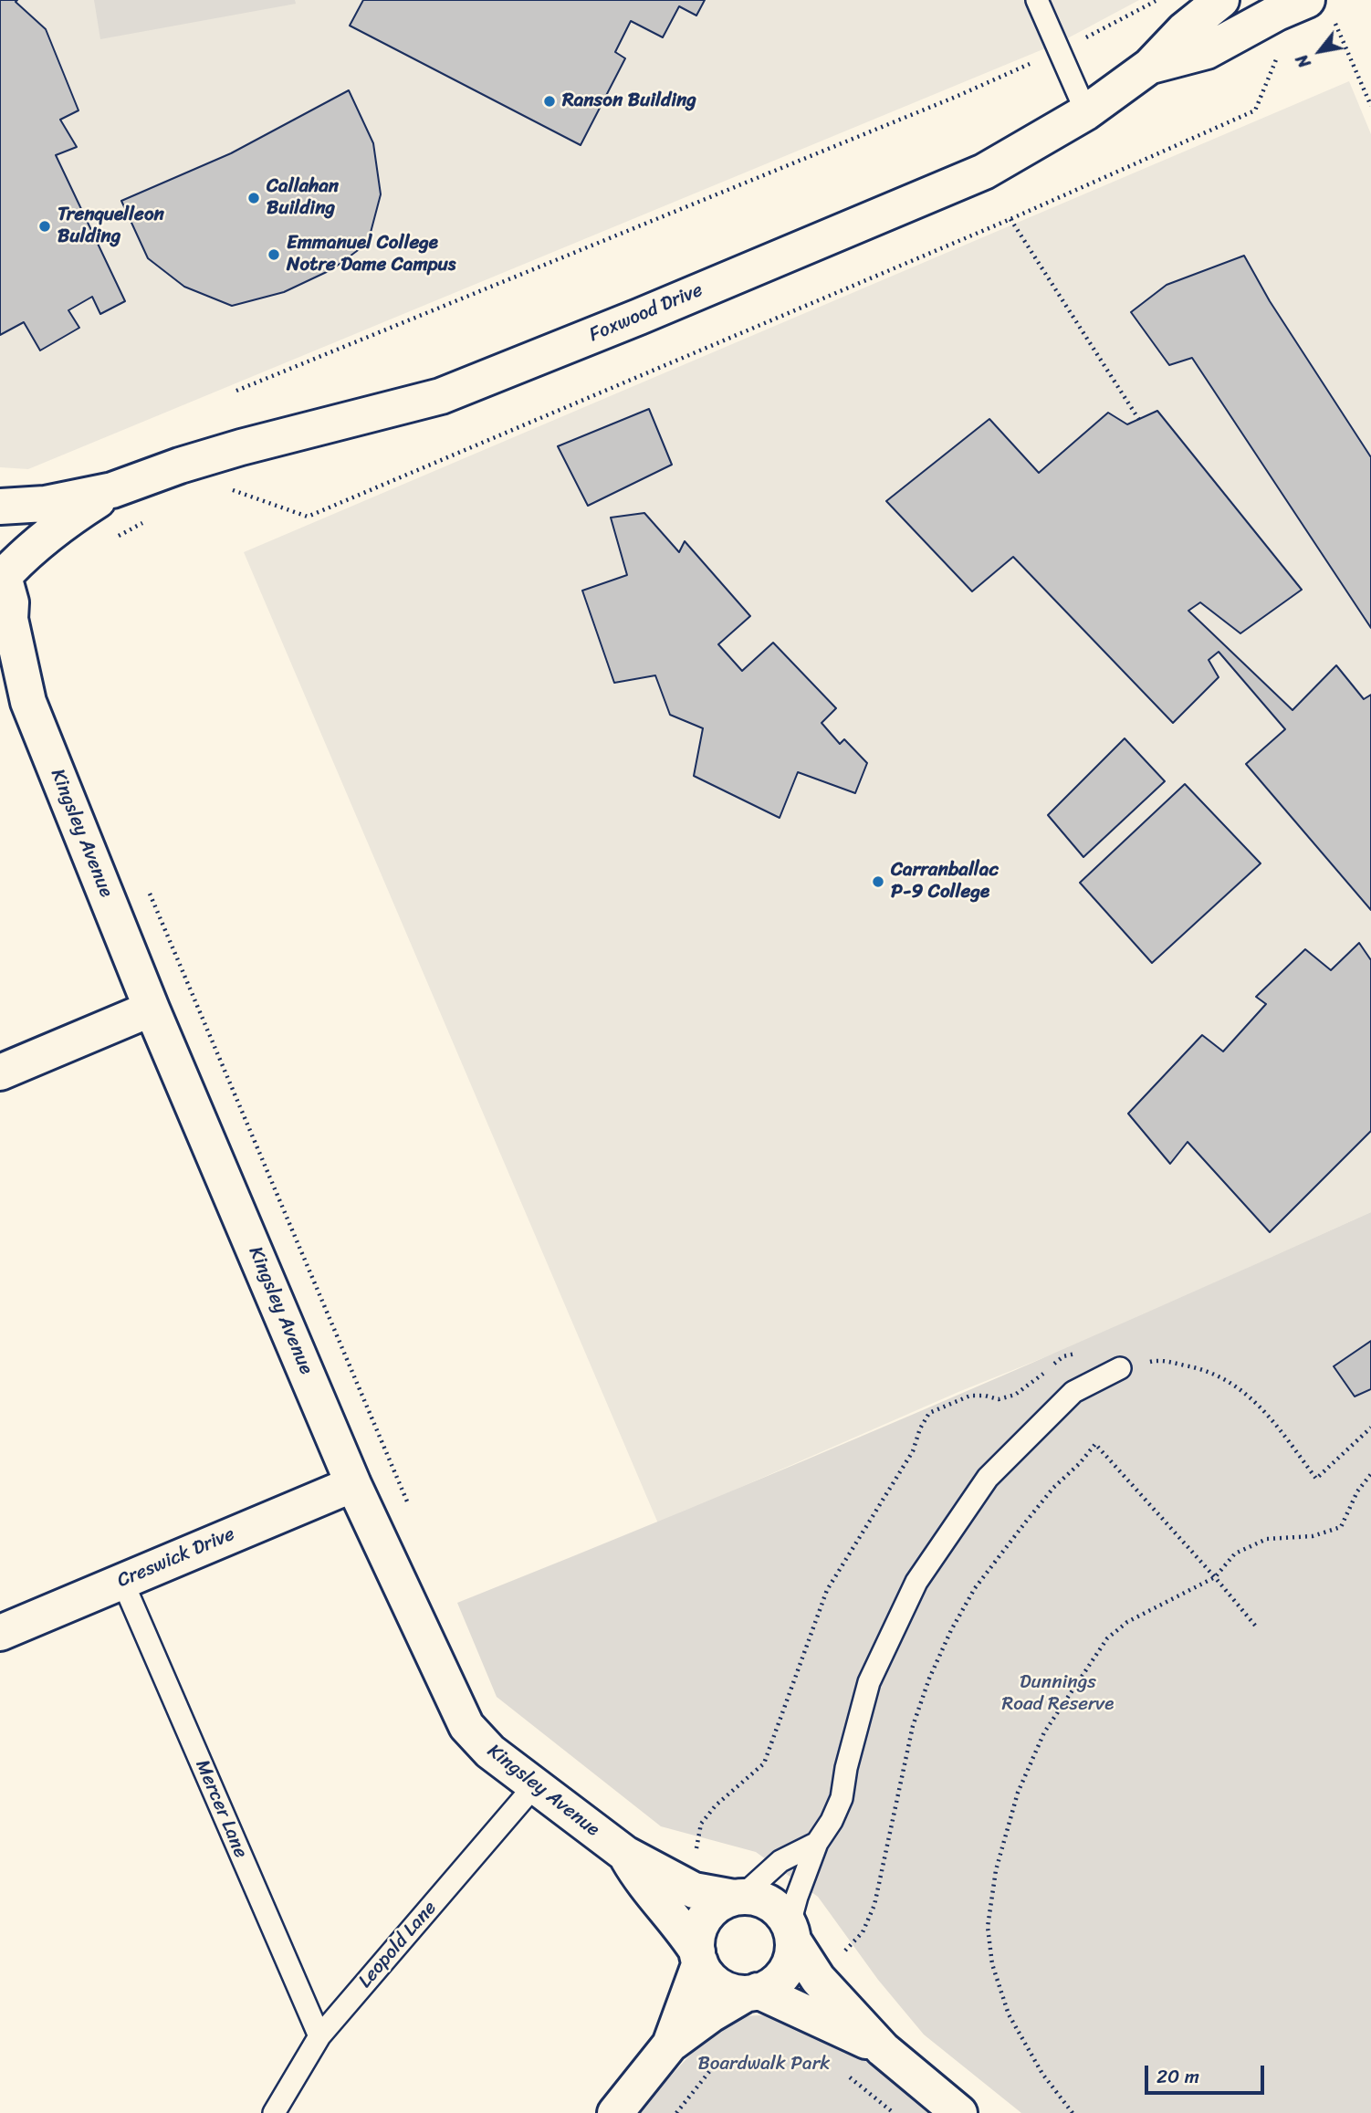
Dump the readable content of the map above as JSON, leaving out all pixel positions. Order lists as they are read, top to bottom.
{
  "streets": {
    "street": ["Foxwood Drive", "Kingsley Avenue", "Creswick Drive"],
    "lane": ["Mercer Lane", "Leopold Lane"]
  },
  "crossings": [
    ["Foxwood Drive", "Kingsley Avenue"],
    ["Kingsley Avenue", "Creswick Drive"],
    ["Kingsley Avenue", "Leopold Lane"],
    ["Creswick Drive", "Mercer Lane"],
    ["Mercer Lane", "Leopold Lane"]
  ],
  "parks": ["Dunnings Road Reserve", "Boardwalk Park"],
  "places": [
    "Ranson Building",
    "Callahan Building",
    "Trenquelleon Bulding",
    "Emmanuel College Notre Dame Campus",
    "Carranballac P-9 College"
  ],
  "scale_bar": "20 m",
  "north": "bottom left"
}
